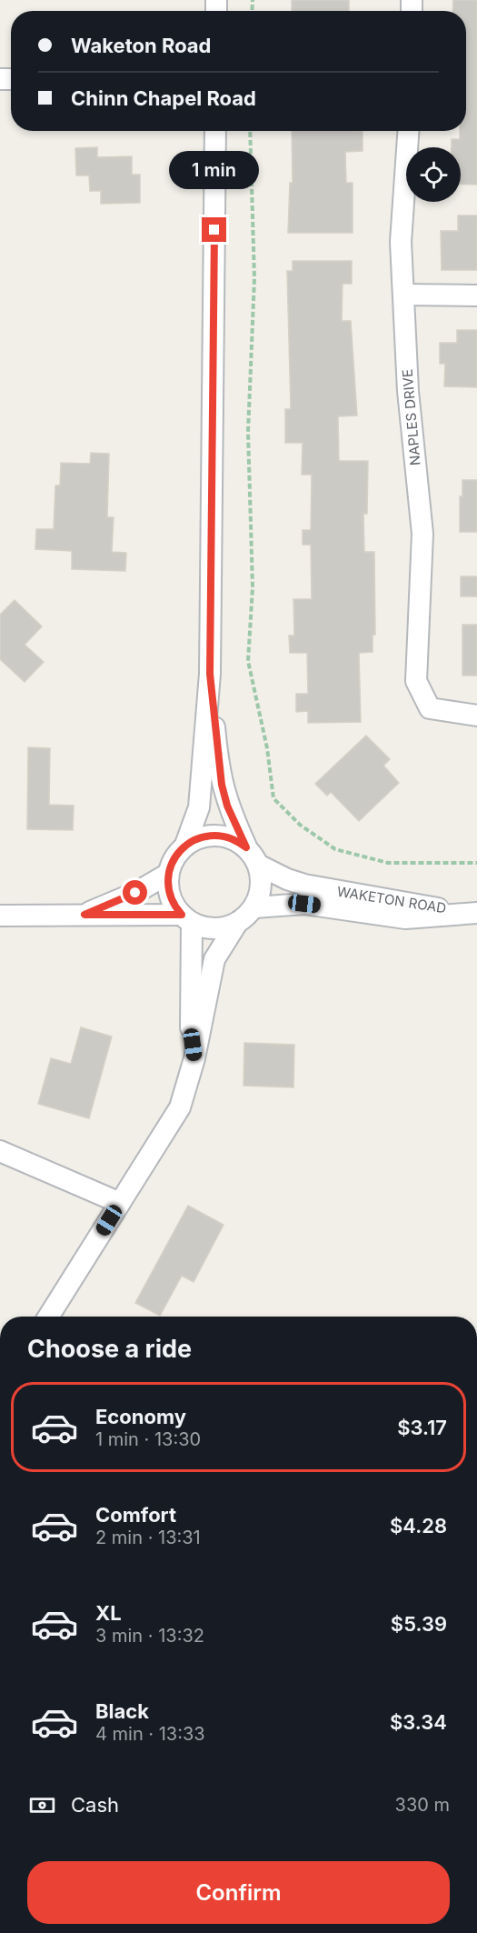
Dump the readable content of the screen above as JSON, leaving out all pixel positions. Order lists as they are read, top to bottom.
{
  "streets": {
    "street": ["NAPLES DRIVE", "WAKETON ROAD"]
  },
  "page": {
    "banner": ["Waketon Road", "Chinn Chapel Road"],
    "bubble": "1 min",
    "heading": "Choose a ride",
    "list": [
      {
        "name": "Economy",
        "note": "1 min · 13:30",
        "value": "$3.17"
      },
      {
        "name": "Comfort",
        "note": "2 min · 13:31",
        "value": "$4.28"
      },
      {
        "name": "XL",
        "note": "3 min · 13:32",
        "value": "$5.39"
      },
      {
        "name": "Black",
        "note": "4 min · 13:33",
        "value": "$3.34"
      }
    ],
    "pay": ["Cash", "330 m"],
    "buttons": "Confirm"
  }
}
